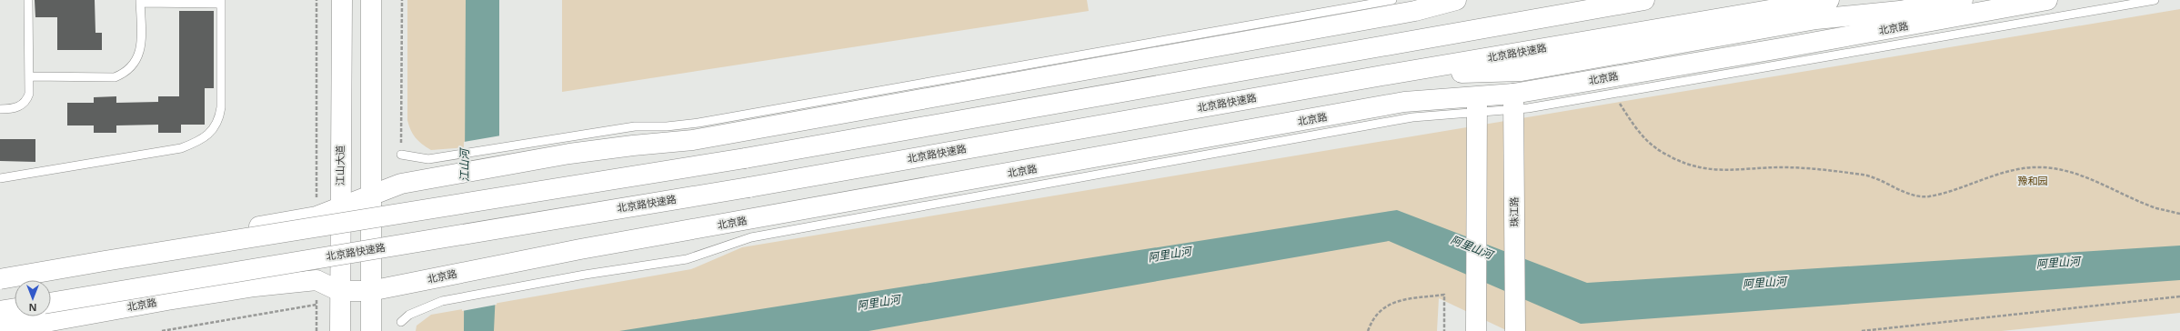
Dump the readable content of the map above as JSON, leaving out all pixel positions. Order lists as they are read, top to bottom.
{
  "streets": {
    "main road": [
      "北京路",
      "北京路快速路",
      "江山大道",
      "珠江路"
    ]
  },
  "crossings": [
    ["北京路", "江山大道"],
    ["北京路", "珠江路"]
  ],
  "water": ["江山河", "阿里山河"],
  "parks": ["豫和园"],
  "north": "bottom"
}
